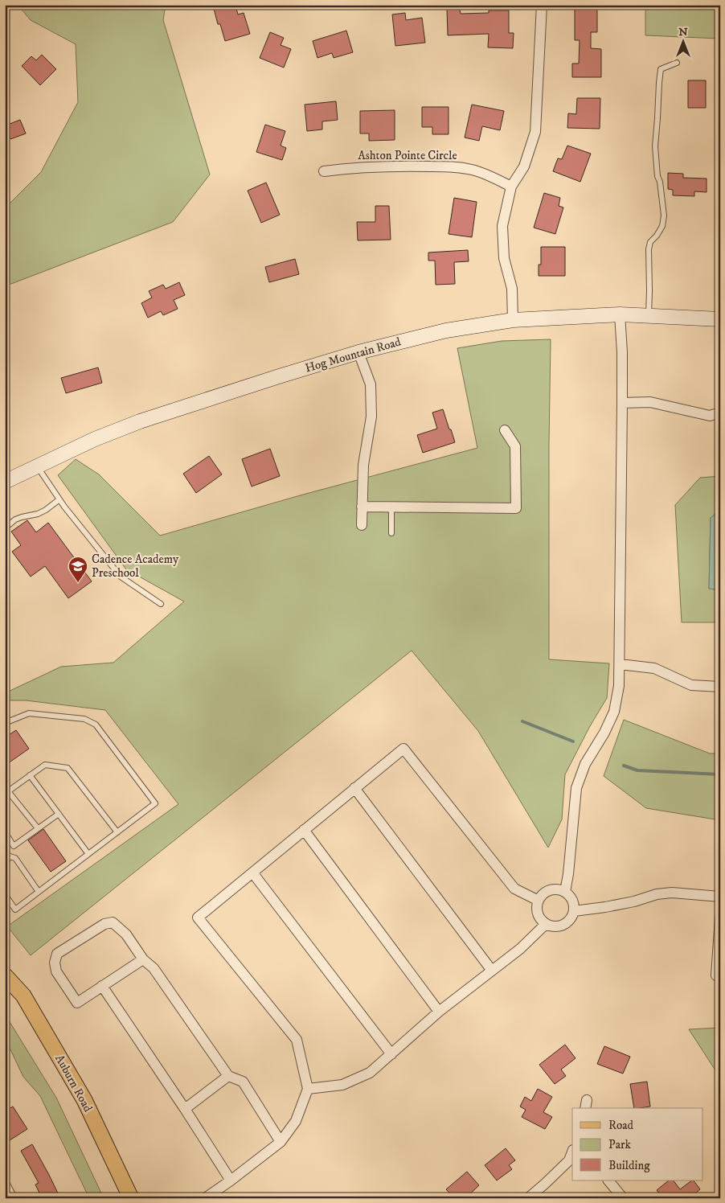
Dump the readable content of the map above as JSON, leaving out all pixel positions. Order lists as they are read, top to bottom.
{
  "streets": {
    "main road": ["Auburn Road"],
    "street": ["Ashton Pointe Circle", "Hog Mountain Road"]
  },
  "places": {
    "school or university": ["Cadence Academy Preschool"]
  },
  "legend": ["Road", "Park", "Building"],
  "north": "top"
}
